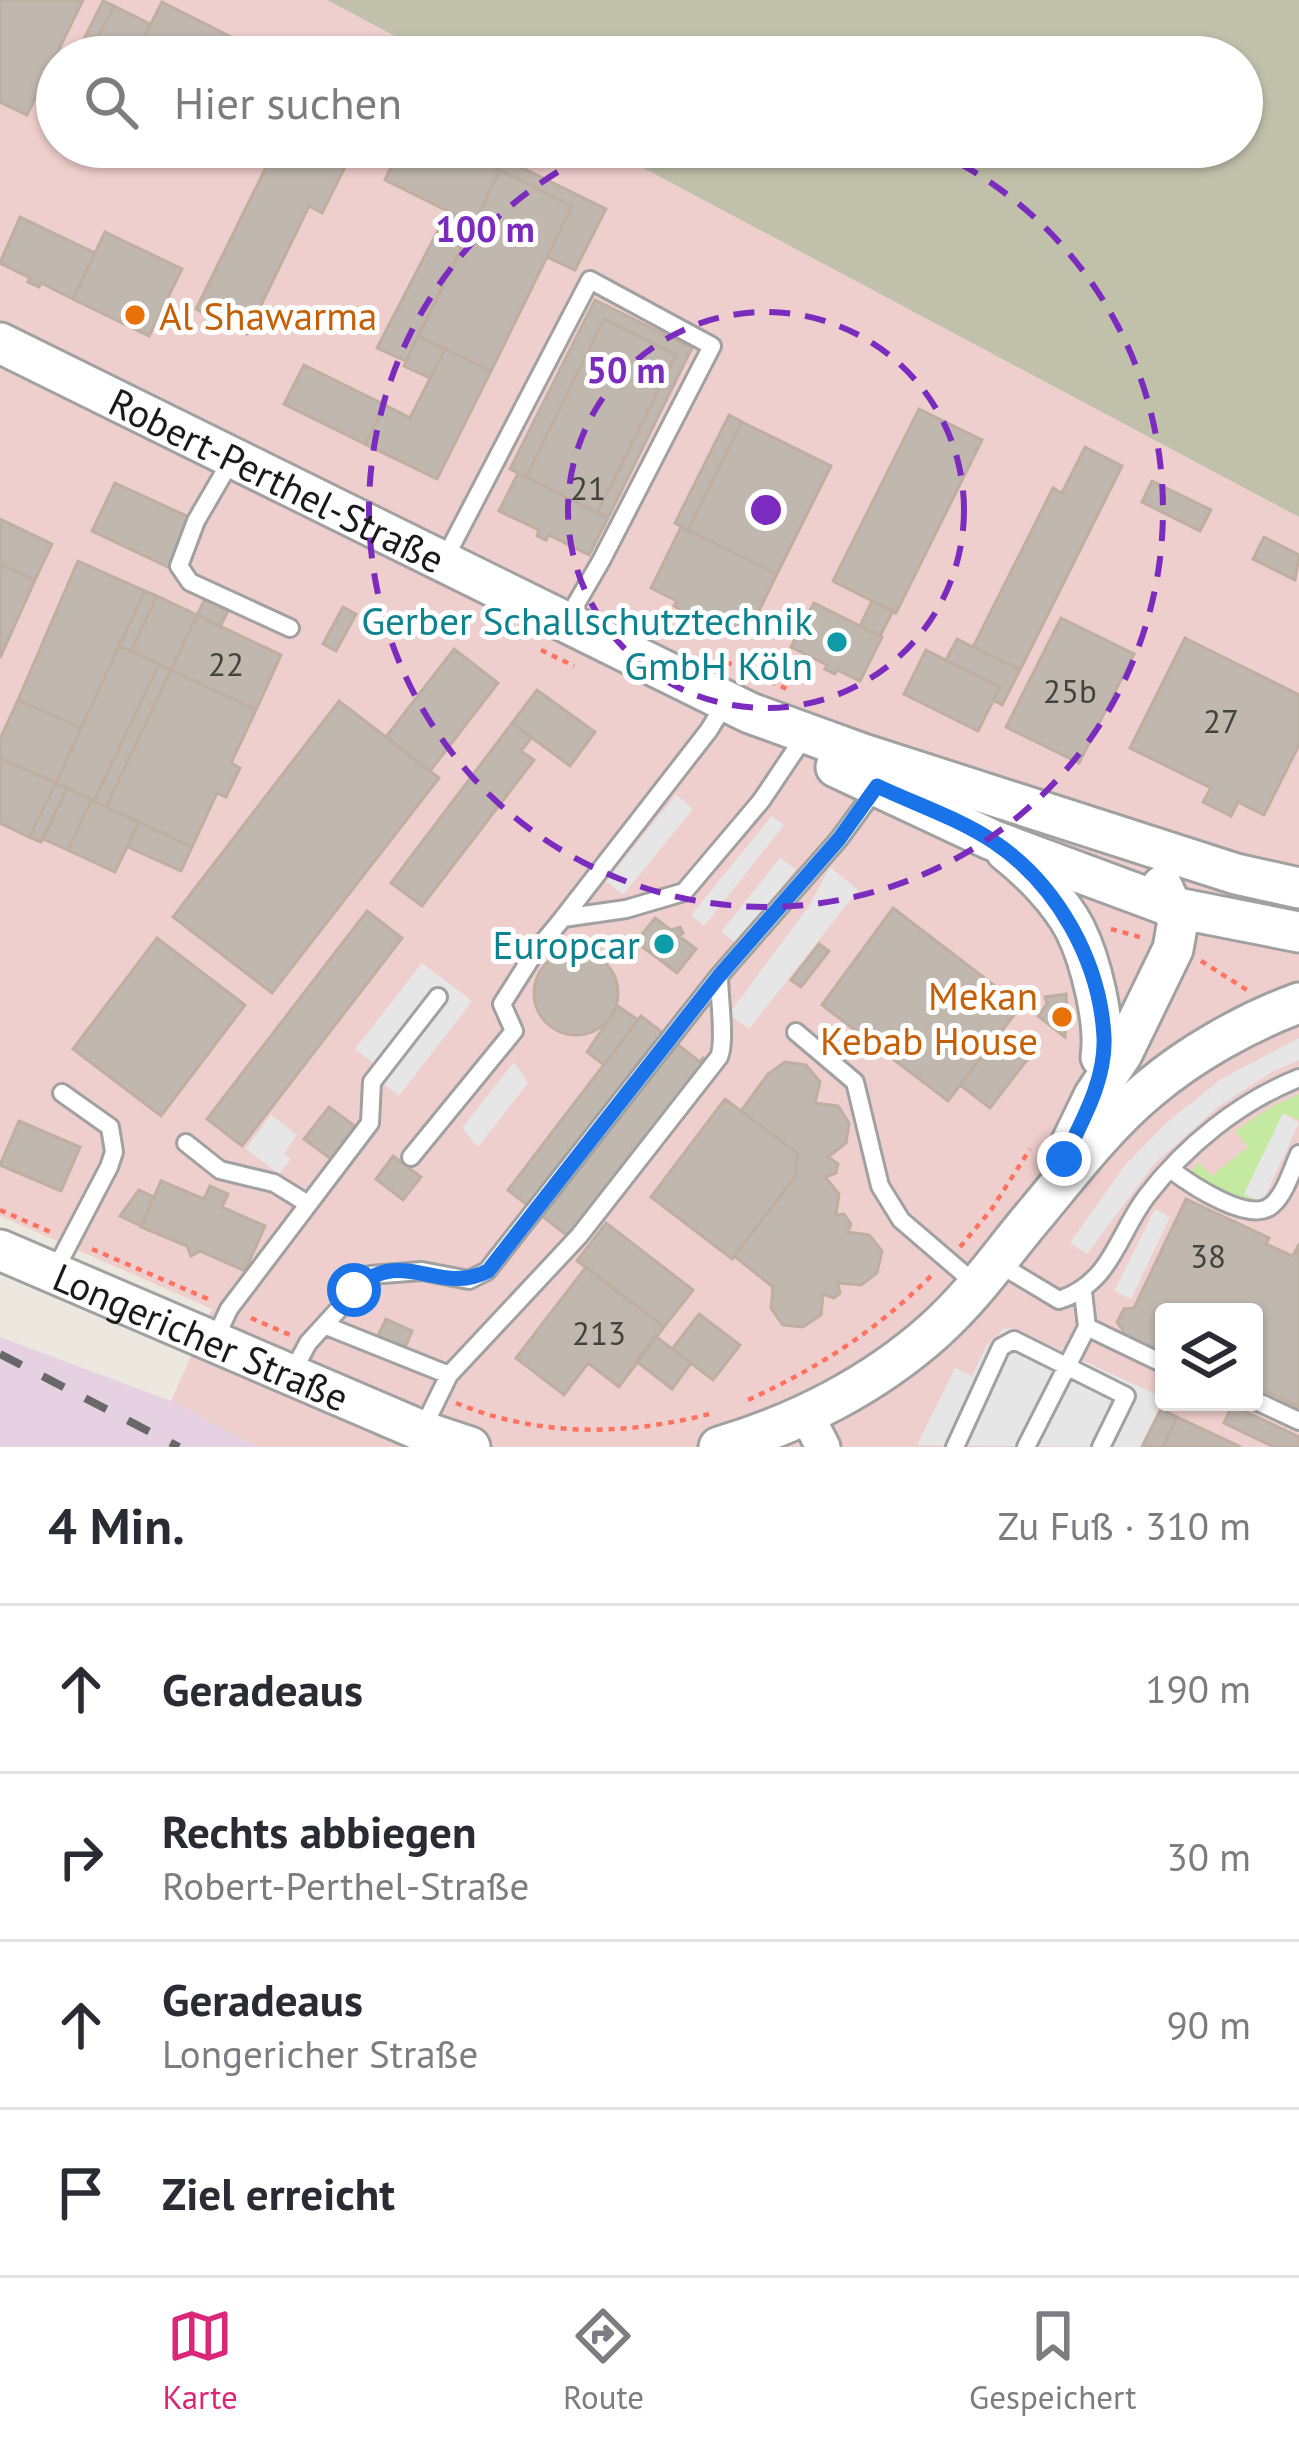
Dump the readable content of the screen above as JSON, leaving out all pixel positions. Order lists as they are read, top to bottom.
{
  "streets": {
    "street": ["Robert-Perthel-Straße", "Longericher Straße"]
  },
  "places": [
    "Al Shawarma",
    "Gerber Schallschutztechnik GmbH Köln",
    "Europcar",
    "Mekan Kebab House"
  ],
  "house_numbers": [
    "21",
    "22",
    "25b",
    "27",
    "38",
    "213"
  ],
  "page": {
    "search": "Hier suchen",
    "heading": ["4 Min.", "Zu Fuß · 310 m"],
    "list": [
      ["Geradeaus", "190 m"],
      ["Rechts abbiegen", "Robert-Perthel-Straße", "30 m"],
      ["Geradeaus", "Longericher Straße", "90 m"],
      "Ziel erreicht"
    ],
    "nav": ["Karte", "Route", "Gespeichert"]
  },
  "rings": ["100 m", "50 m"]
}
